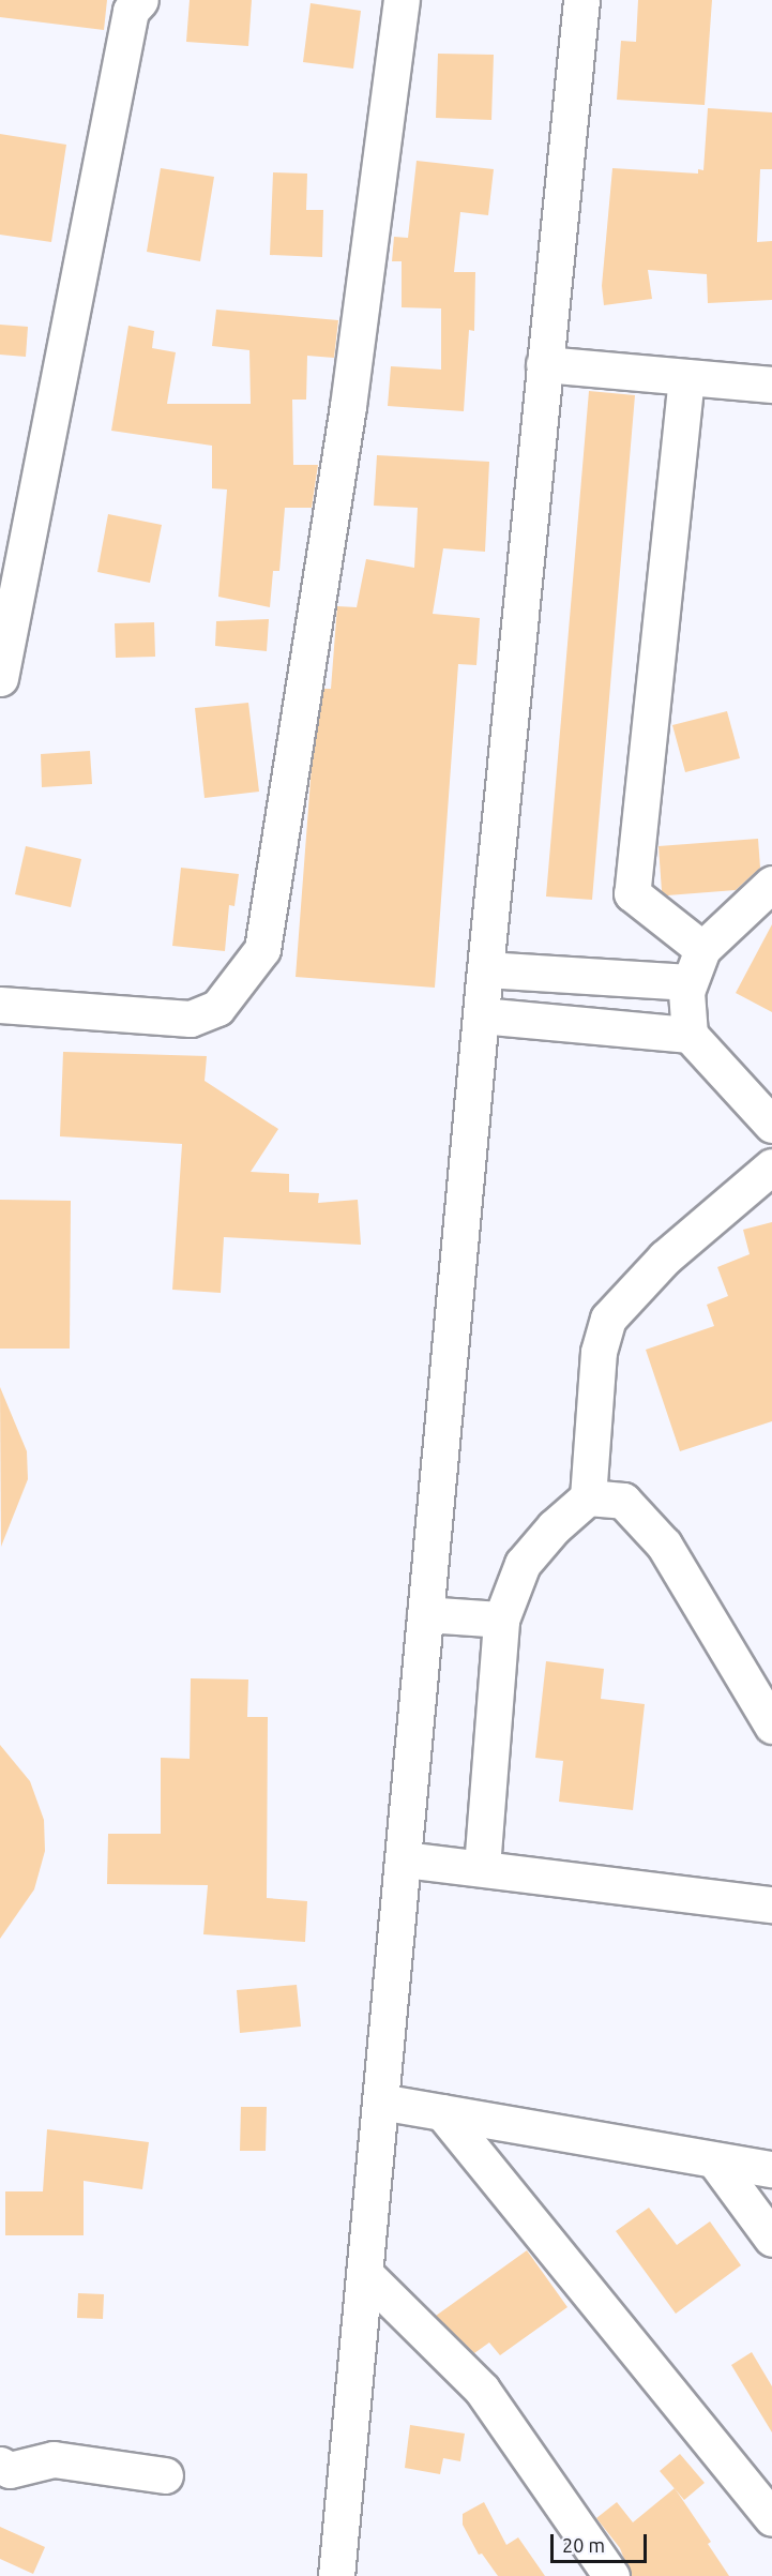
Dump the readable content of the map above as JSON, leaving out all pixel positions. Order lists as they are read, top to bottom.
{
  "scale_bar": "20 m"
}
